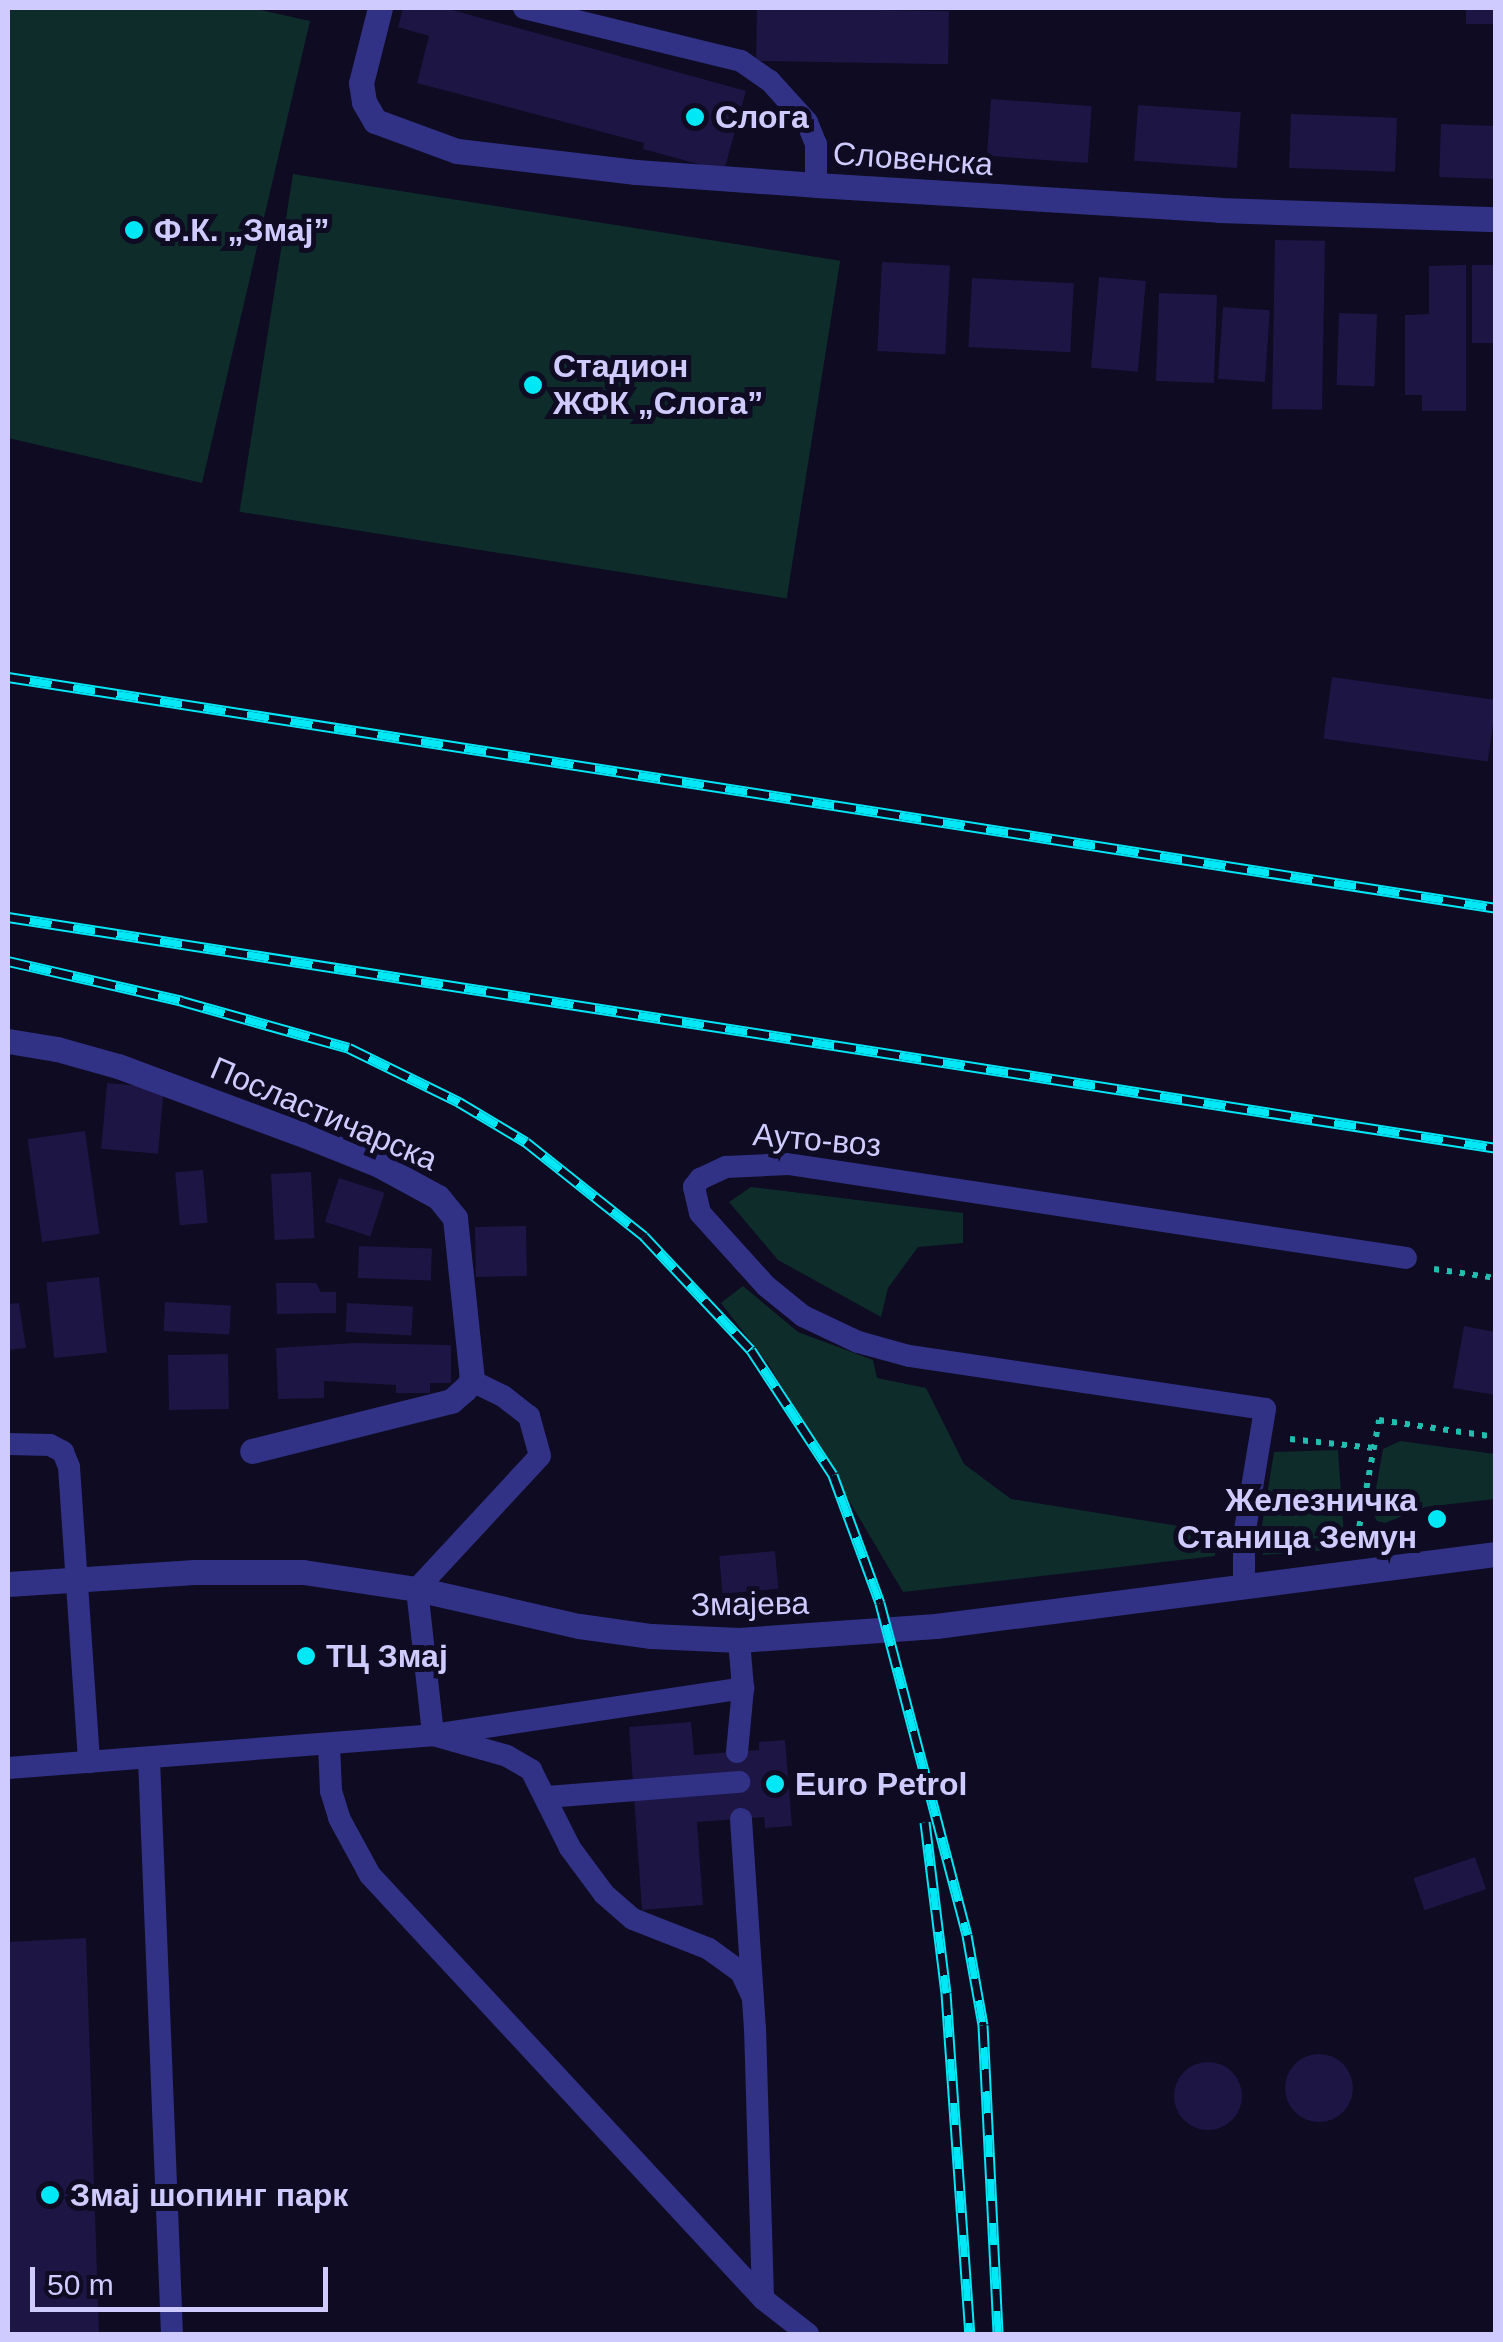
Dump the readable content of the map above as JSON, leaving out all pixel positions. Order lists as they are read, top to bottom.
{
  "streets": {
    "street": ["Словенска", "Посластичарска", "Змајева"],
    "lane": ["Ауто-воз"]
  },
  "crossings": [
    ["Ауто-воз", "Змајева"]
  ],
  "places": [
    "Слога",
    "Ф.К. „Змај”",
    "Стадион ЖФК „Слога”",
    "Железничка Станица Земун",
    "ТЦ Змај",
    "Euro Petrol",
    "Змај шопинг парк"
  ],
  "scale_bar": "50 m"
}
